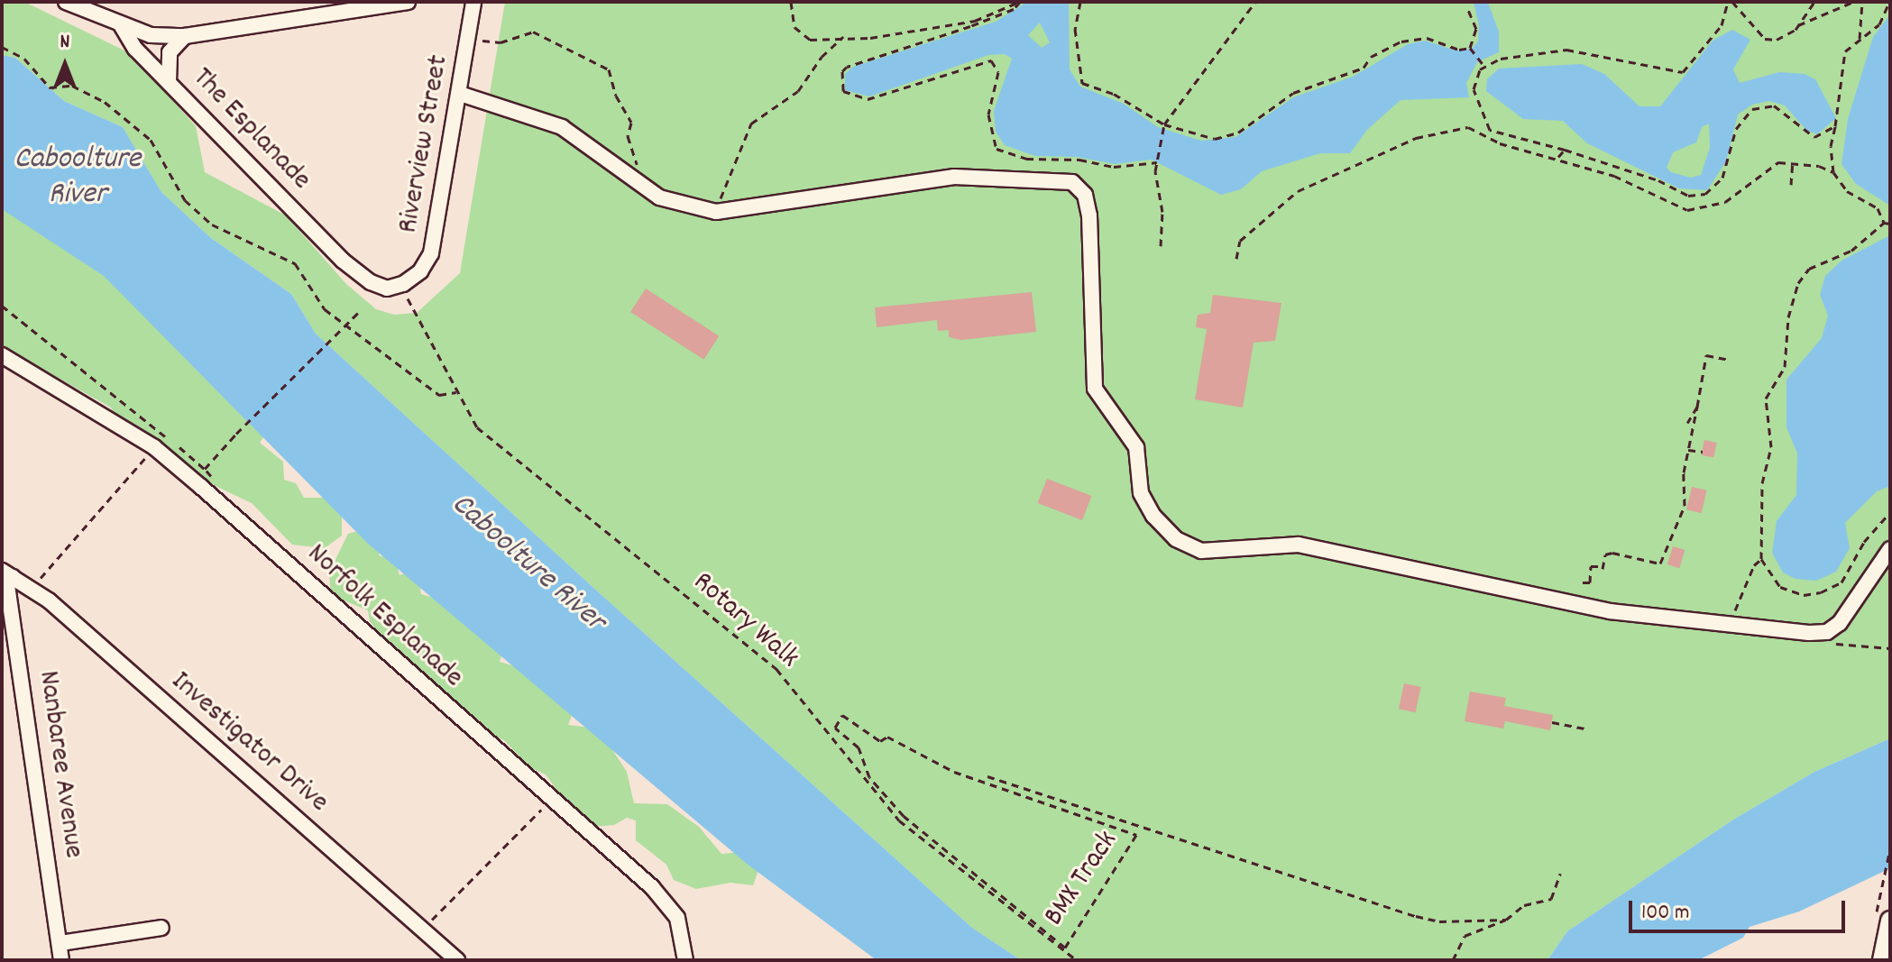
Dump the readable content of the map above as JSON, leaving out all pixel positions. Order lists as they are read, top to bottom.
{
  "streets": {
    "street": [
      "The Esplanade",
      "Riverview Street",
      "Norfolk Esplanade",
      "Investigator Drive",
      "Nanbaree Avenue"
    ],
    "path": ["Rotary Walk", "BMX Track"]
  },
  "crossings": [
    ["The Esplanade", "Riverview Street"],
    ["The Esplanade", "Rotary Walk"],
    ["Riverview Street", "Rotary Walk"],
    ["Investigator Drive", "Nanbaree Avenue"]
  ],
  "water": ["Caboolture River"],
  "scale_bar": "100 m",
  "north": "top"
}
